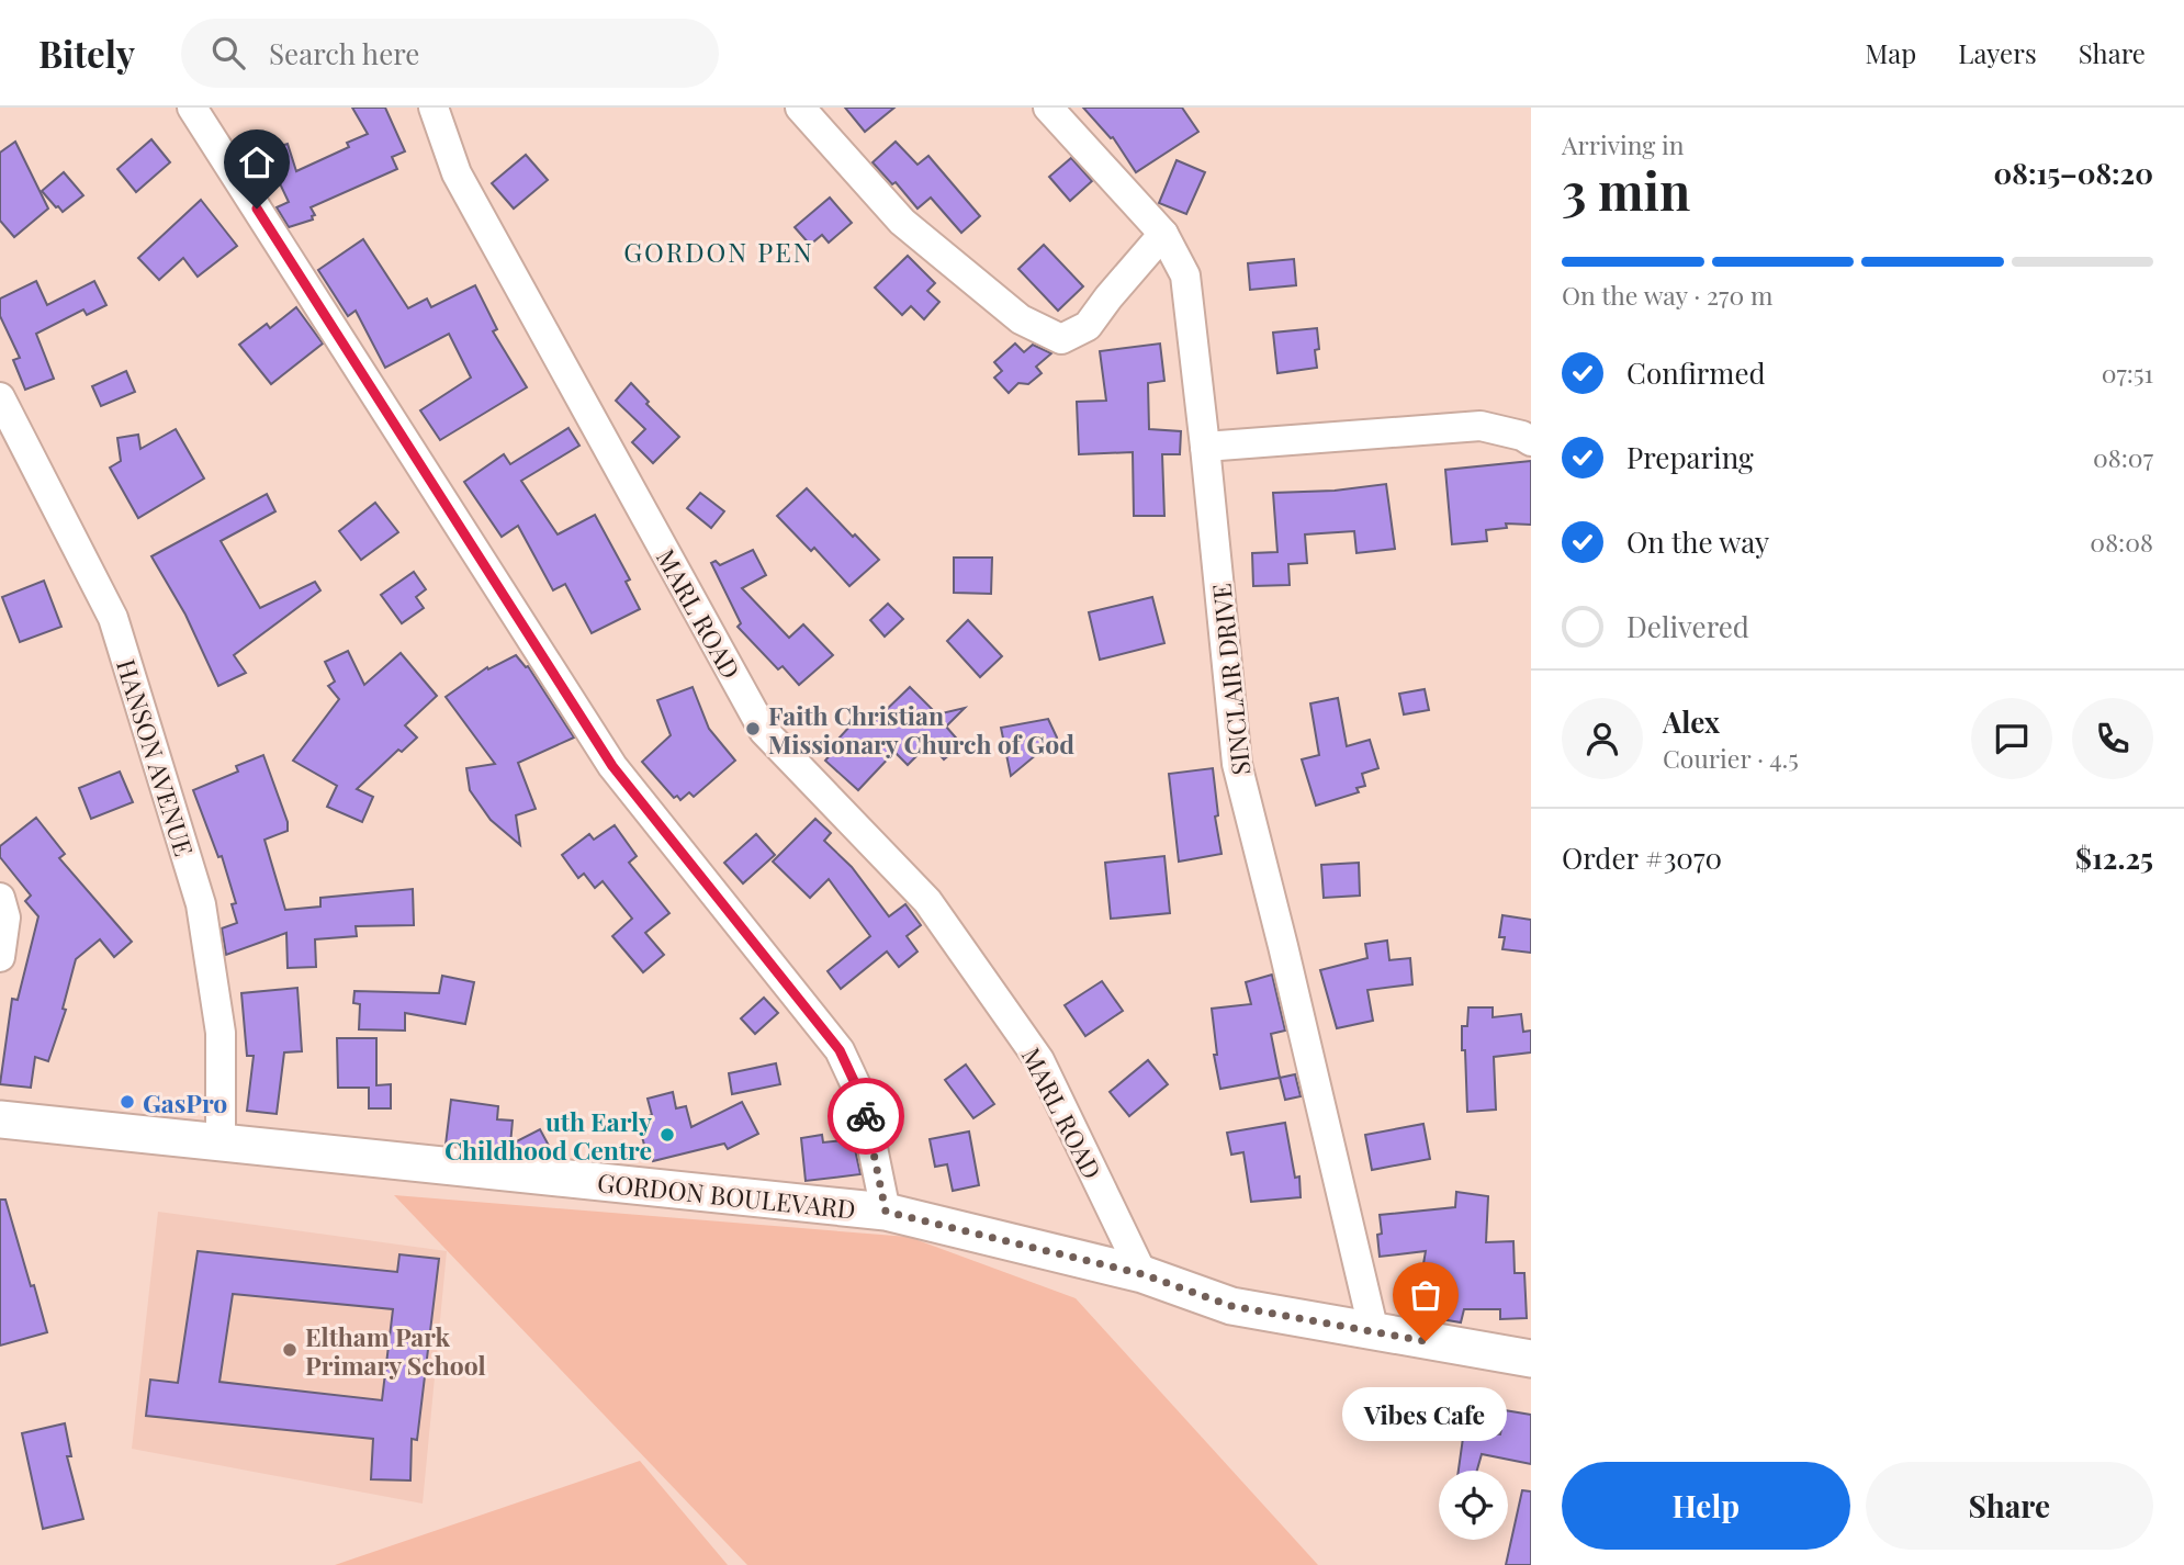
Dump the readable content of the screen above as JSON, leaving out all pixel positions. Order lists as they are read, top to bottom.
{
  "streets": {
    "street": [
      "MARL ROAD",
      "SINCLAIR DRIVE",
      "HANSON AVENUE",
      "GORDON BOULEVARD"
    ]
  },
  "crossings": [
    ["MARL ROAD", "GORDON BOULEVARD"],
    ["SINCLAIR DRIVE", "GORDON BOULEVARD"],
    ["HANSON AVENUE", "GORDON BOULEVARD"]
  ],
  "districts": ["GORDON PEN"],
  "places": [
    "Faith Christian Missionary Church of God",
    "GasPro",
    "uth Early Childhood Centre",
    "Vibes Cafe",
    "Eltham Park Primary School"
  ],
  "page": {
    "header": "Bitely",
    "search": "Search here",
    "nav": ["Map", "Layers", "Share"],
    "heading": ["3 min", "Arriving in", "08:15–08:20"],
    "panel": [
      "Alex",
      "Courier · 4.5",
      "Order #3070",
      "$12.25"
    ],
    "bar": "On the way · 270 m",
    "list": [
      ["Confirmed", "07:51"],
      ["Preparing", "08:07"],
      ["On the way", "08:08"],
      "Delivered"
    ],
    "bubble": "Vibes Cafe",
    "buttons": ["Help", "Share"]
  }
}
